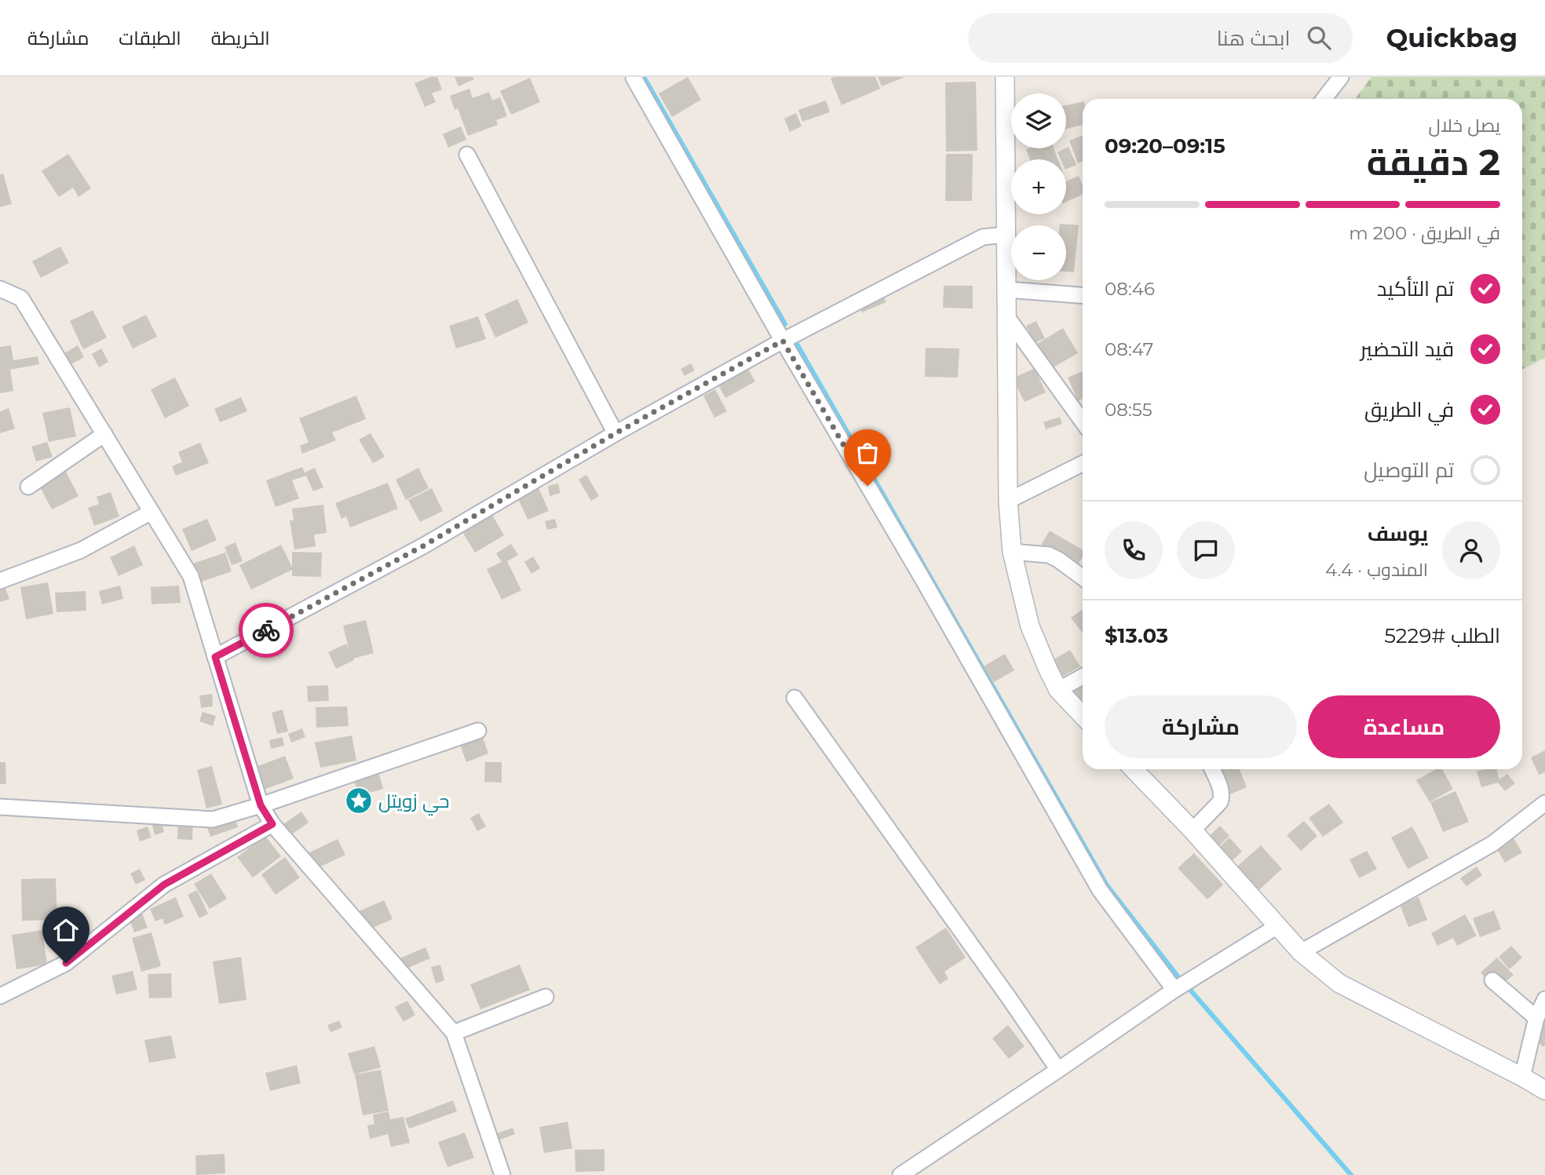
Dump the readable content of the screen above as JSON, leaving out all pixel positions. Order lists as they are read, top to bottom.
{
  "places": {
    "place": ["حي زويتل"]
  },
  "page": {
    "header": "Quickbag",
    "search": "ابحث هنا",
    "nav": ["الخريطة", "الطبقات", "مشاركة"],
    "map_buttons": ["+", "−"],
    "heading": ["2 دقيقة", "يصل خلال", "09:15–09:20"],
    "panel": [
      "يوسف",
      "المندوب · 4.4",
      "الطلب #5229",
      "$13.03"
    ],
    "bar": "في الطريق · 200 m",
    "list": [
      ["تم التأكيد", "08:46"],
      ["قيد التحضير", "08:47"],
      ["في الطريق", "08:55"],
      "تم التوصيل"
    ],
    "buttons": ["مساعدة", "مشاركة"]
  }
}
